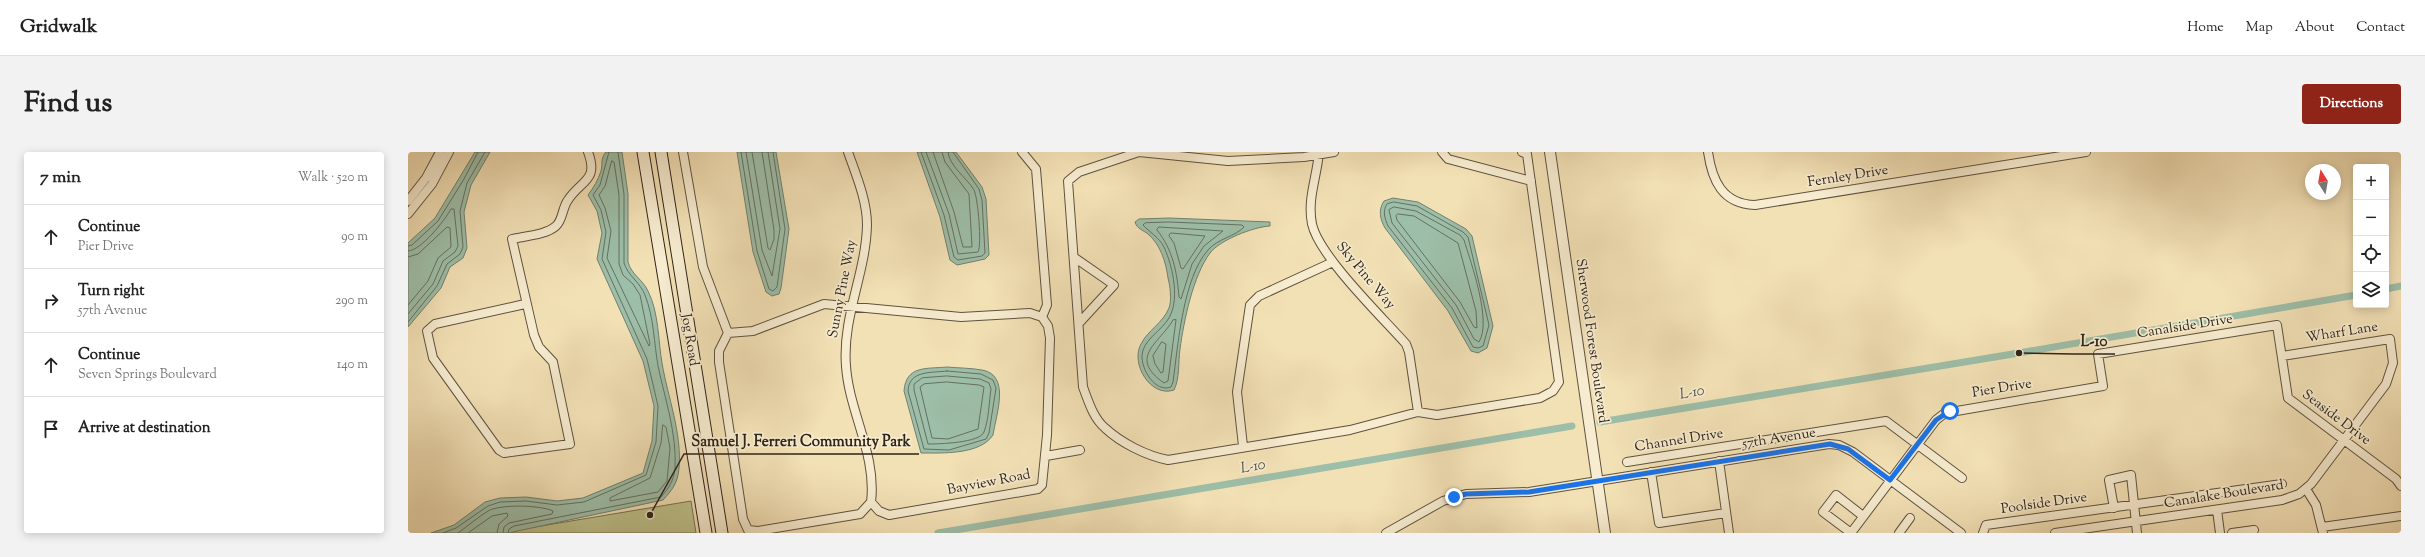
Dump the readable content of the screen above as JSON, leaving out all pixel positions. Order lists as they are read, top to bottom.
{
  "streets": {
    "main road": ["Jog Road"],
    "street": [
      "Fernley Drive",
      "Sky Pine Way",
      "Sunny Pine Way",
      "Canalside Drive",
      "Wharf Lane",
      "Sherwood Forest Boulevard",
      "Pier Drive",
      "Seaside Drive",
      "57th Avenue",
      "Channel Drive",
      "Bayview Road",
      "Canalake Boulevard",
      "Poolside Drive"
    ]
  },
  "crossings": [
    ["Sunny Pine Way", "Bayview Road"],
    ["Canalside Drive", "Wharf Lane"],
    ["Canalside Drive", "Pier Drive"],
    ["Canalside Drive", "Seaside Drive"],
    ["Wharf Lane", "Seaside Drive"],
    ["Wharf Lane", "Canalake Boulevard"],
    ["Sherwood Forest Boulevard", "57th Avenue"],
    ["Pier Drive", "57th Avenue"],
    ["Pier Drive", "Channel Drive"],
    ["Seaside Drive", "Canalake Boulevard"]
  ],
  "water": ["L-10"],
  "places": ["L-10", "Samuel J. Ferreri Community Park"],
  "north": "top",
  "page": {
    "header": "Gridwalk",
    "nav": [
      "Home",
      "Map",
      "About",
      "Contact"
    ],
    "title": "Find us",
    "buttons": "Directions",
    "heading": ["7 min", "Walk · 520 m"],
    "map_buttons": ["+", "−"],
    "list": [
      ["Continue", "Pier Drive", "90 m"],
      ["Turn right", "57th Avenue", "290 m"],
      ["Continue", "Seven Springs Boulevard", "140 m"],
      "Arrive at destination"
    ]
  }
}
